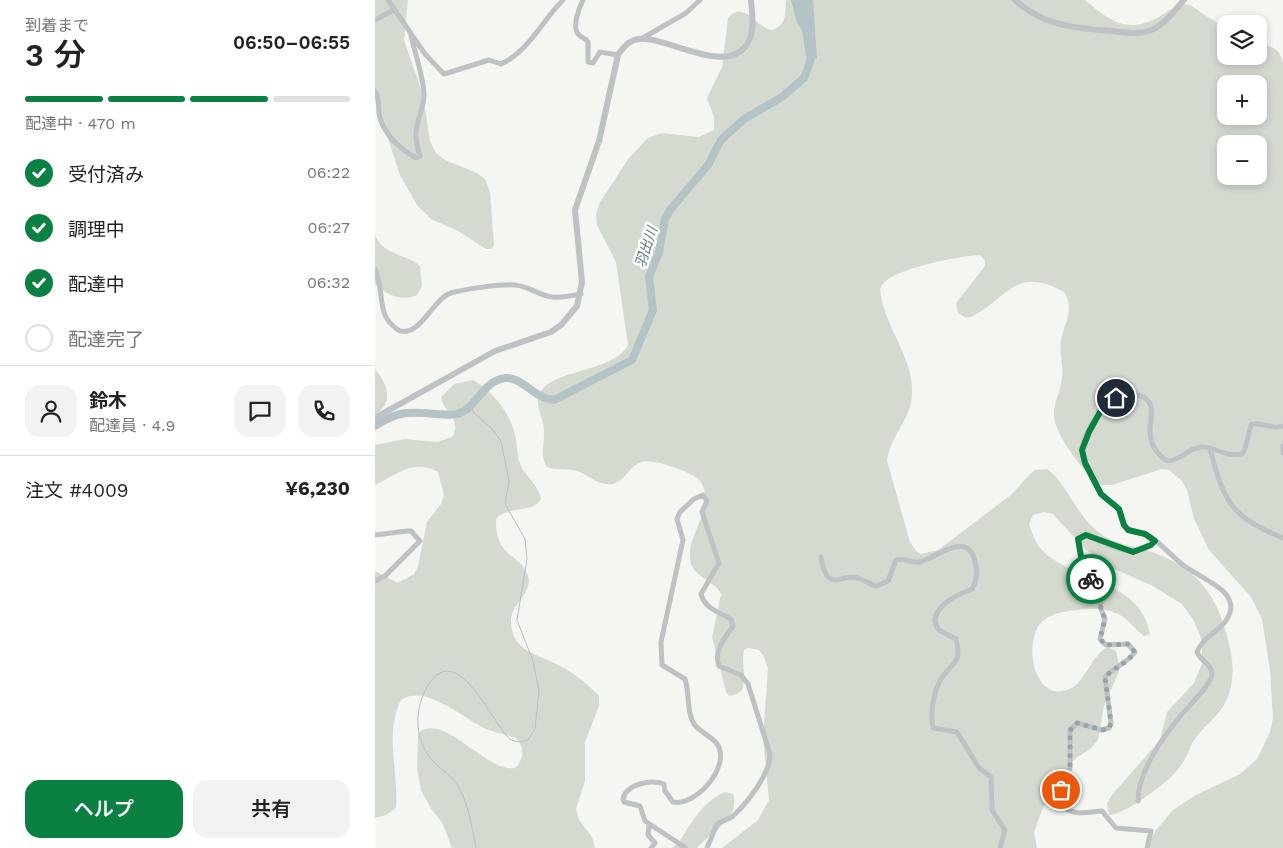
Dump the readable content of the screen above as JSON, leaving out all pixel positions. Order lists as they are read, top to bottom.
{
  "water": ["羽出川"],
  "page": {
    "heading": ["3 分", "到着まで", "06:50–06:55"],
    "panel": [
      "鈴木",
      "配達員 · 4.9",
      "注文 #4009",
      "¥6,230"
    ],
    "map_buttons": ["+", "−"],
    "bar": "配達中 · 470 m",
    "list": [
      ["受付済み", "06:22"],
      ["調理中", "06:27"],
      ["配達中", "06:32"],
      "配達完了"
    ],
    "buttons": ["ヘルプ", "共有"]
  }
}
